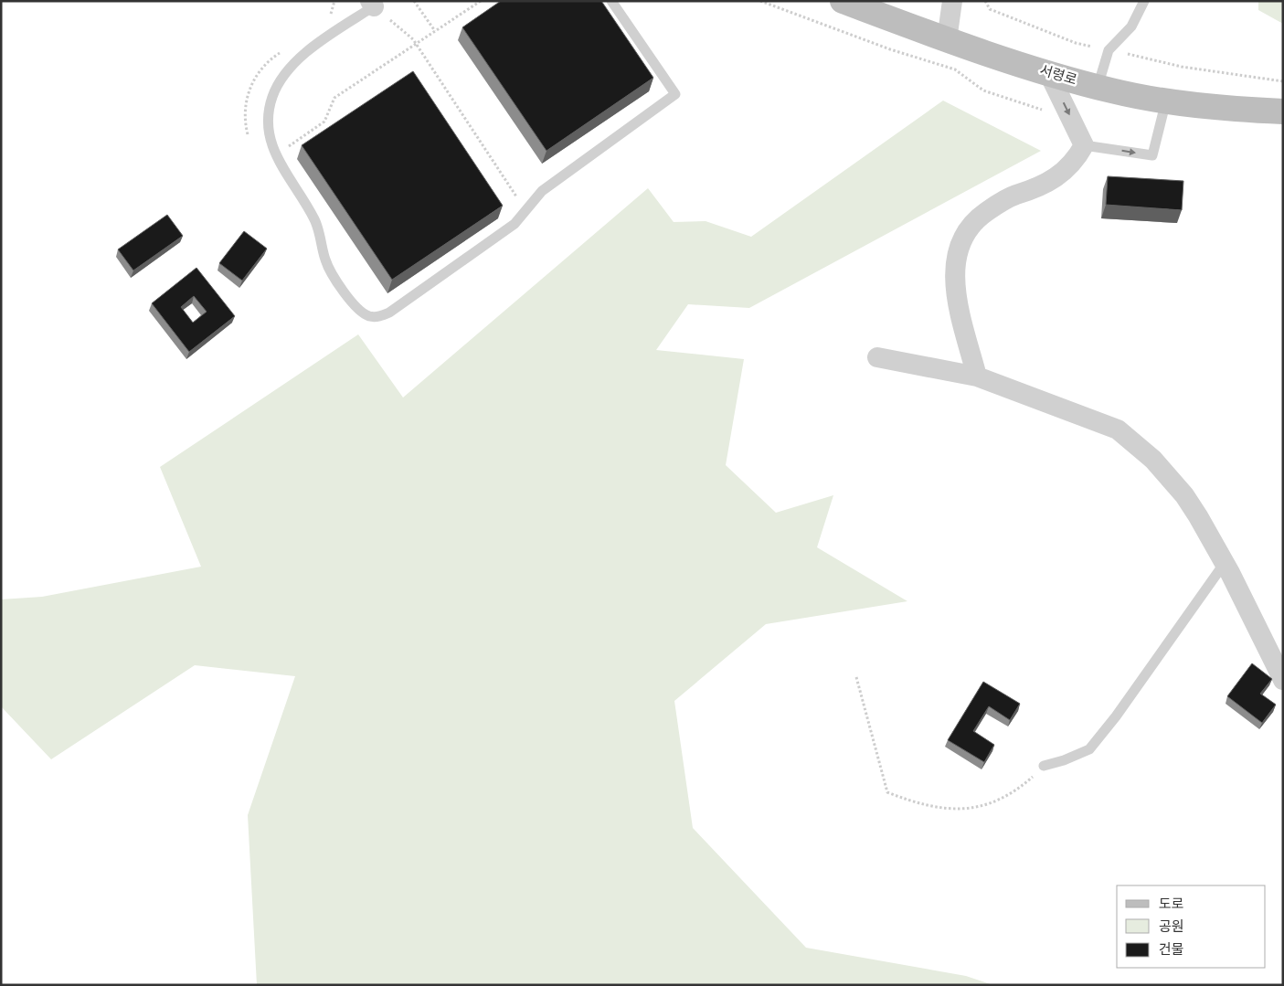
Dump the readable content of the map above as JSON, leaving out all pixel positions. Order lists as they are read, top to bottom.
{
  "streets": {
    "street": ["서령로"]
  },
  "legend": ["도로", "공원", "건물"]
}
